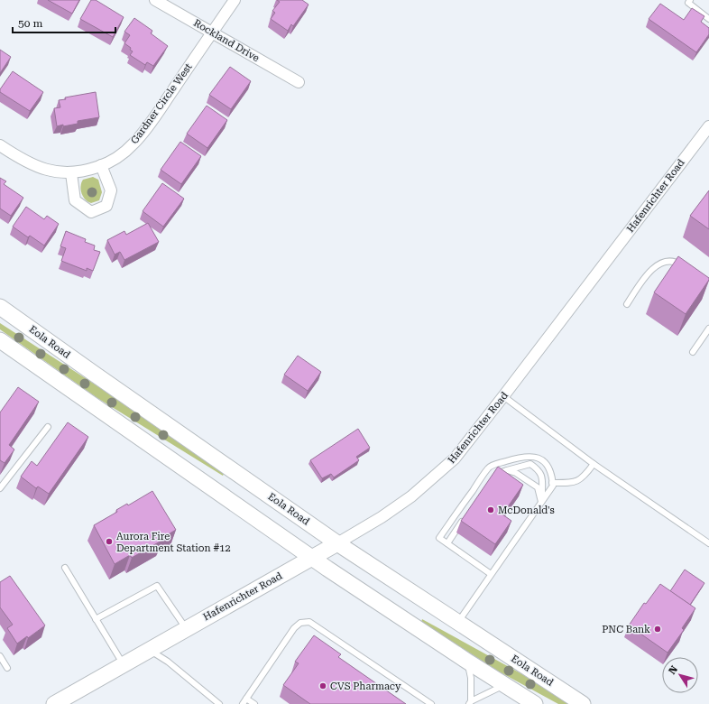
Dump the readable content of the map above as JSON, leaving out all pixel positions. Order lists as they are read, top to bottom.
{
  "streets": {
    "street": [
      "Rockland Drive",
      "Gardner Circle West",
      "Hafenrichter Road",
      "Eola Road"
    ]
  },
  "crossings": [
    ["Rockland Drive", "Gardner Circle West"],
    ["Hafenrichter Road", "Eola Road"]
  ],
  "places": [
    "McDonald's",
    "Aurora Fire Department Station #12",
    "PNC Bank",
    "CVS Pharmacy"
  ],
  "scale_bar": "50 m",
  "north": "top left"
}
